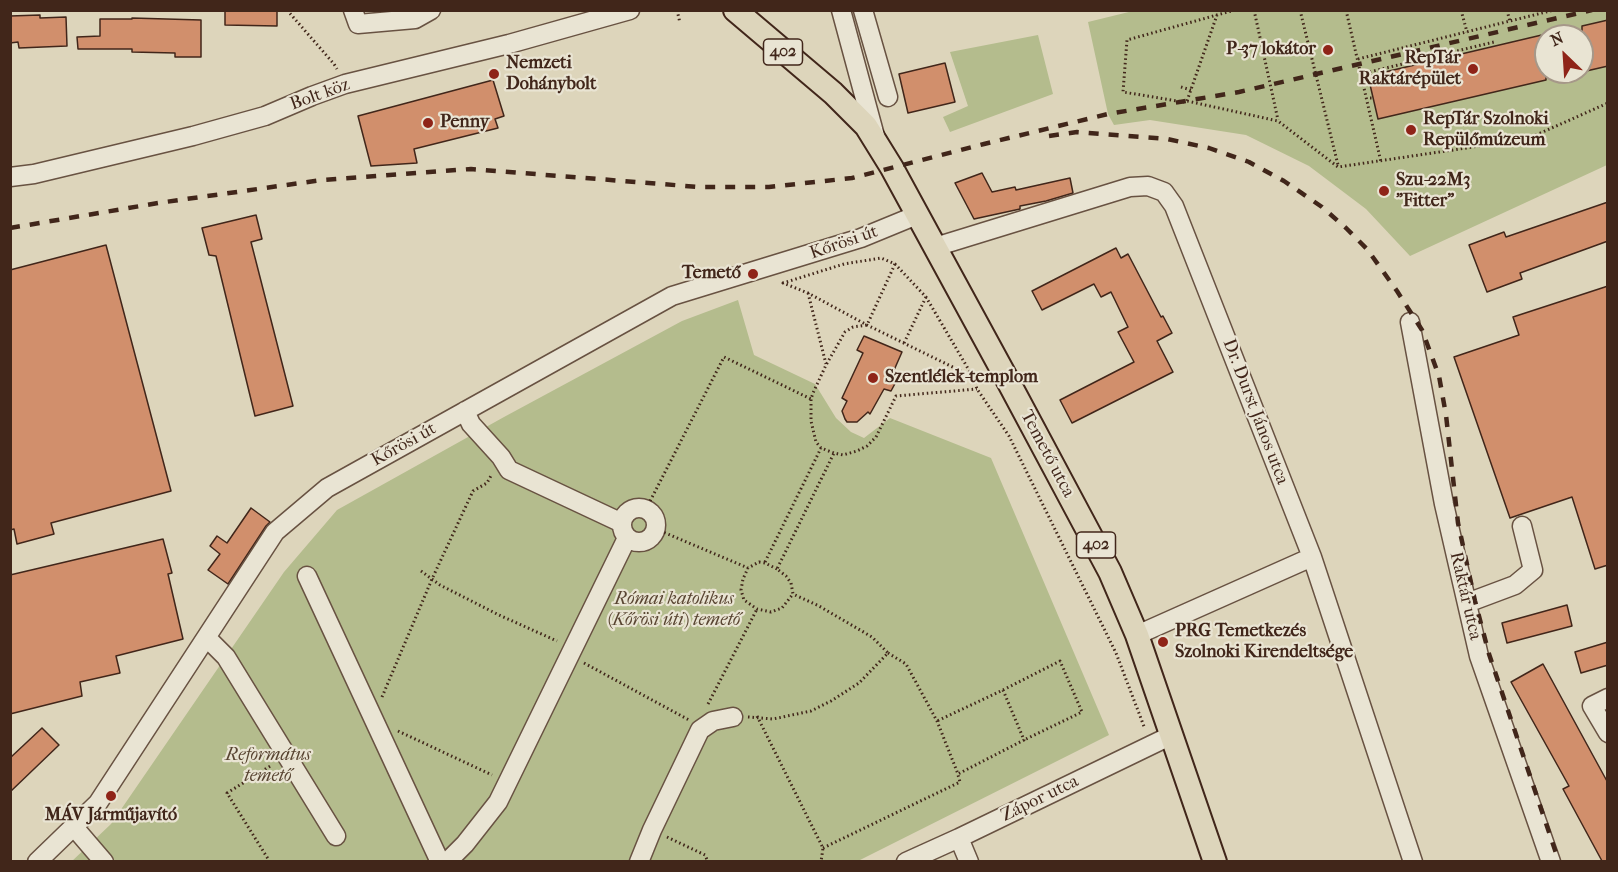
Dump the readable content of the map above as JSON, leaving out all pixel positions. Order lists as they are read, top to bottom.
{
  "streets": {
    "main road": ["402", "Temető utca"],
    "street": [
      "Bolt köz",
      "Kőrösi út",
      "Dr. Durst János utca",
      "Raktár utca",
      "Zápor utca"
    ]
  },
  "crossings": [
    ["Kőrösi út", "Temető utca"],
    ["Dr. Durst János utca", "Temető utca"],
    ["Temető utca", "Zápor utca"]
  ],
  "parks": ["Római katolikus (Kőrösi úti) temető", "Református temető"],
  "places": [
    "P-37 lokátor",
    "RepTár Raktárépület",
    "Nemzeti Dohánybolt",
    "Penny",
    "RepTár Szolnoki Repülőmúzeum",
    "Szu-22M3 \"Fitter\"",
    "Temető",
    "Szentlélek-templom",
    "PRG Temetkezés Szolnoki Kirendeltsége",
    "MÁV Járműjavító"
  ],
  "north": "top left"
}
